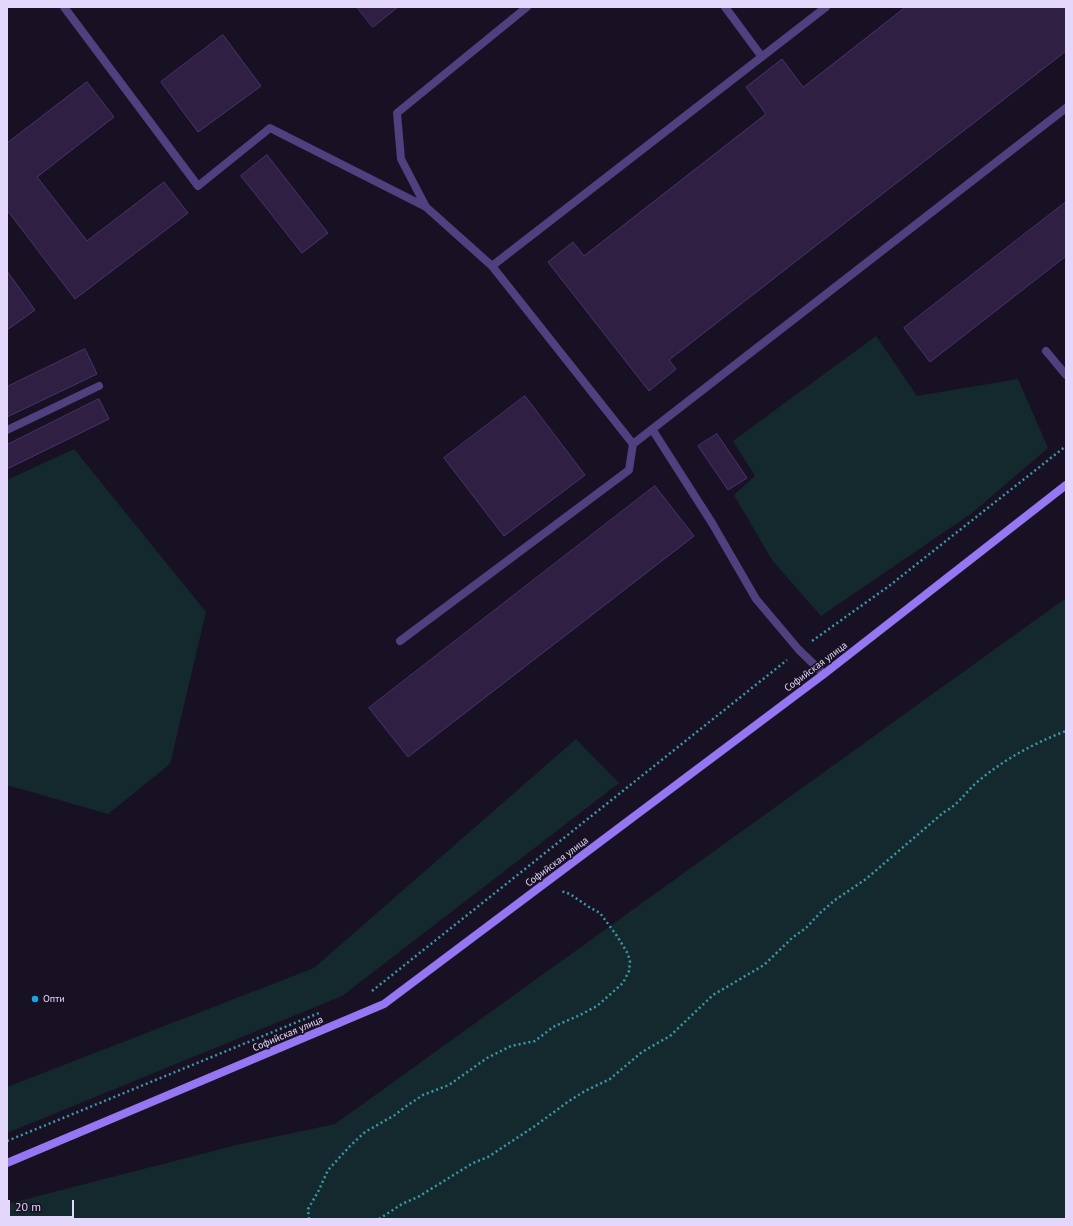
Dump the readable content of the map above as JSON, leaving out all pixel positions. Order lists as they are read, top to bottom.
{
  "streets": {
    "main road": ["Софийская улица"]
  },
  "places": ["Опти"],
  "scale_bar": "20 m"
}
